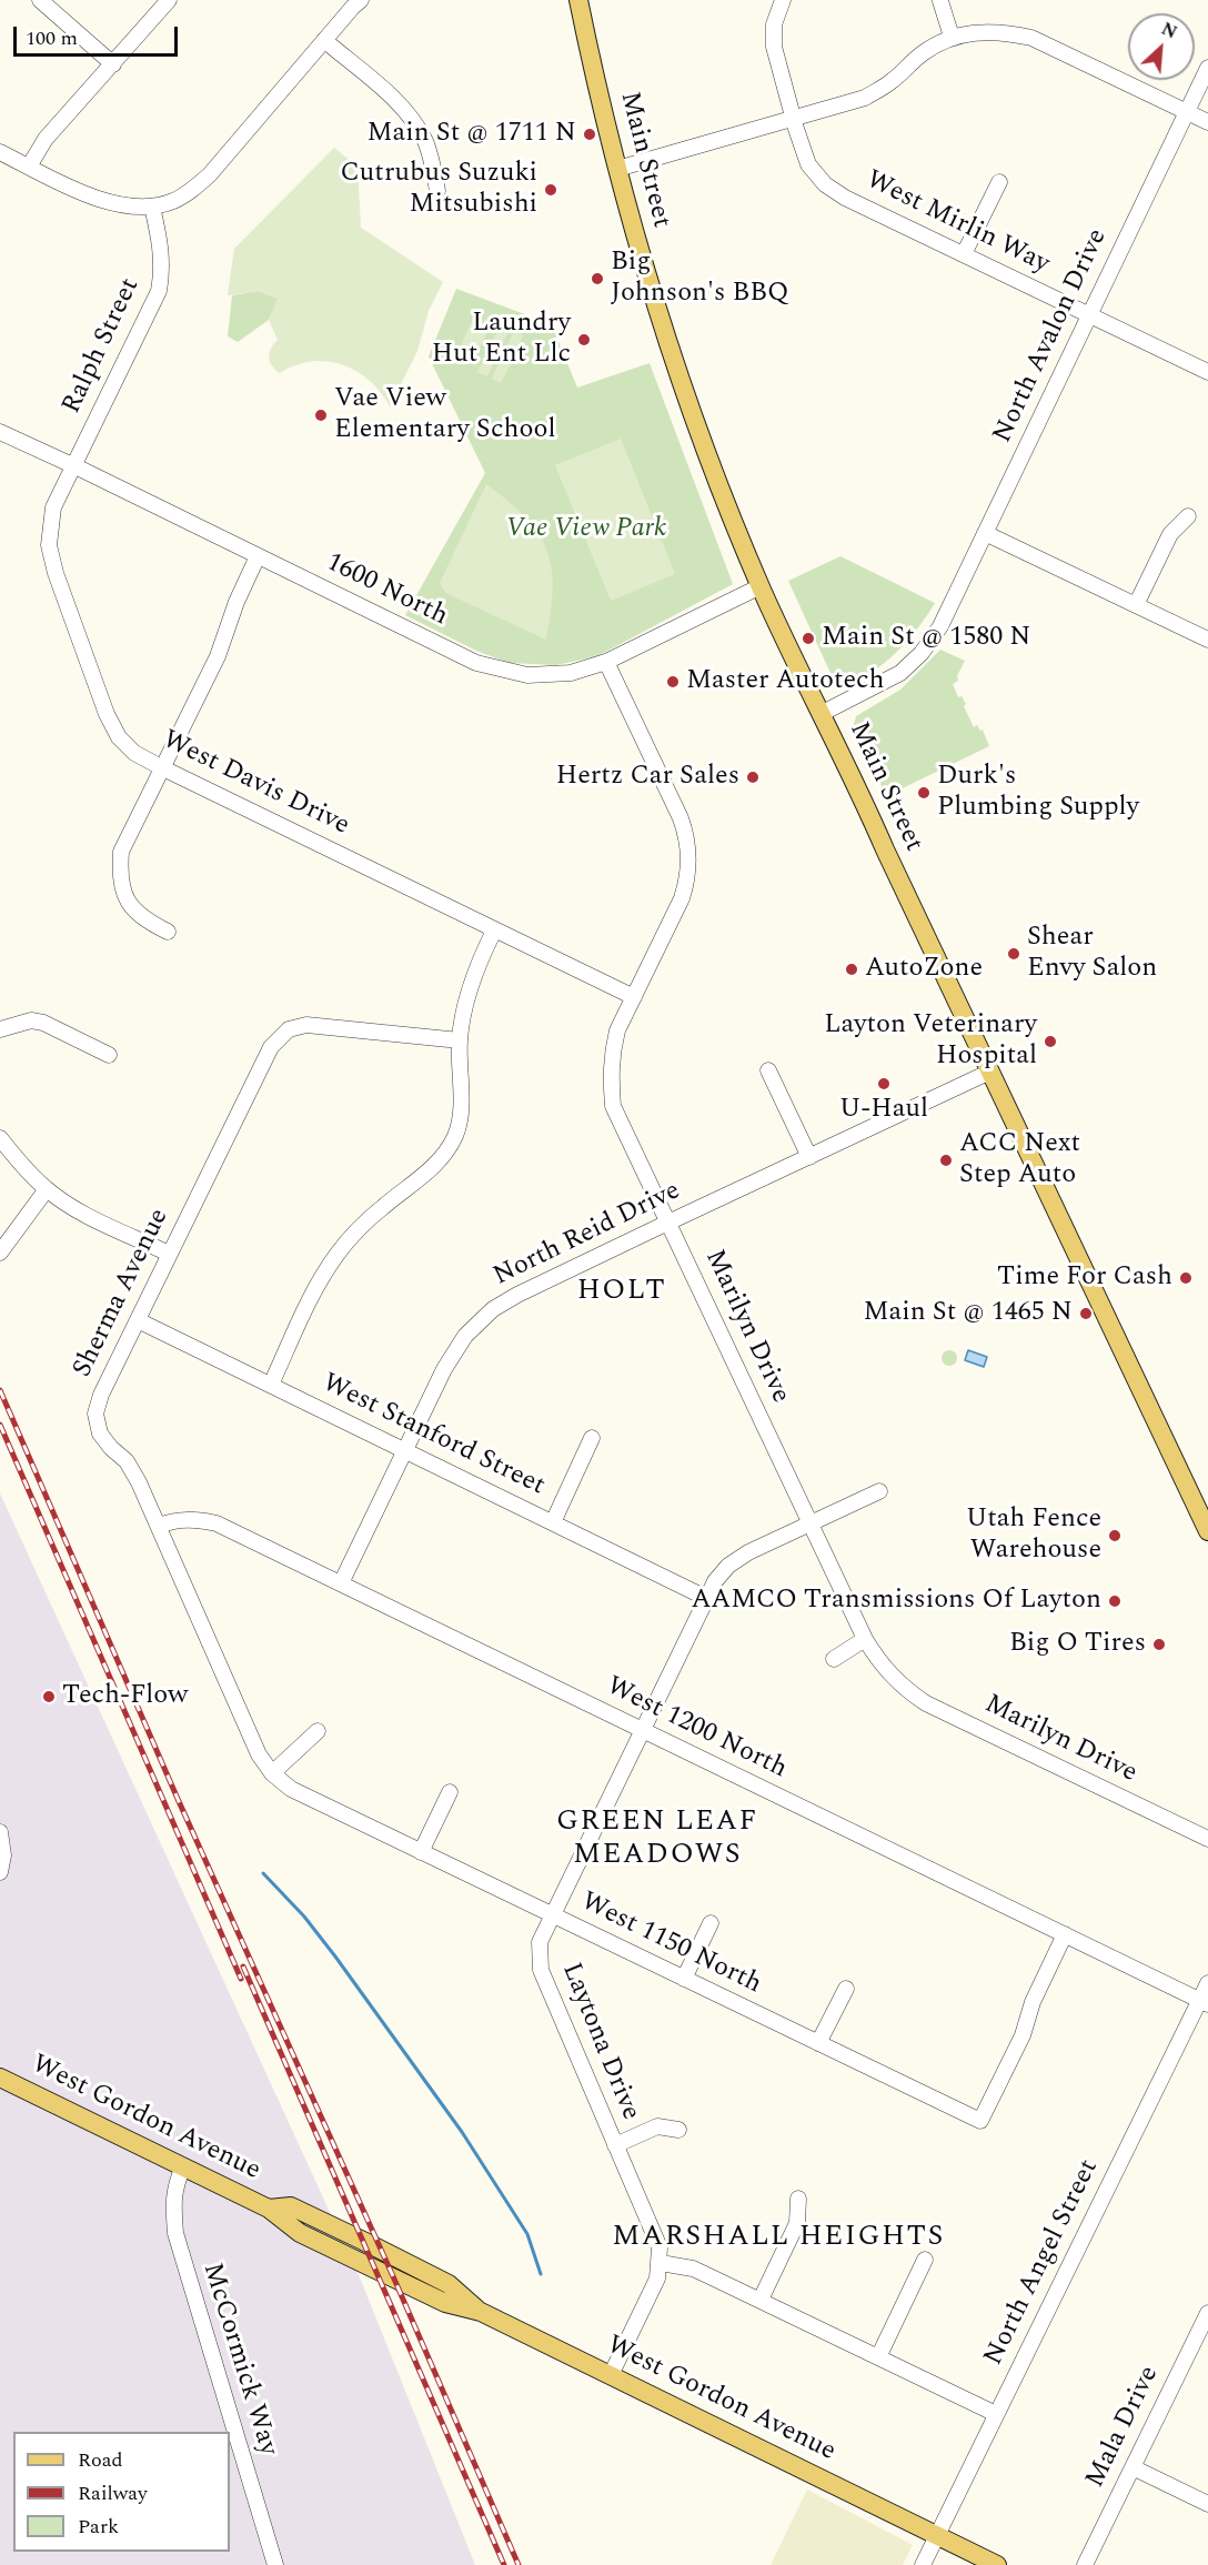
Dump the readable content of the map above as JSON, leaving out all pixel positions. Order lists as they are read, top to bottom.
{
  "streets": {
    "main road": ["Main Street", "West Gordon Avenue"],
    "street": [
      "West Mirlin Way",
      "North Avalon Drive",
      "Ralph Street",
      "1600 North",
      "West Davis Drive",
      "North Reid Drive",
      "Sherma Avenue",
      "Marilyn Drive",
      "West Stanford Street",
      "West 1200 North",
      "West 1150 North",
      "Laytona Drive",
      "North Angel Street",
      "McCormick Way",
      "Mala Drive"
    ]
  },
  "crossings": [
    ["Main Street", "North Avalon Drive"],
    ["Main Street", "1600 North"],
    ["Main Street", "North Reid Drive"],
    ["West Mirlin Way", "North Avalon Drive"],
    ["Ralph Street", "1600 North"],
    ["Ralph Street", "West Davis Drive"],
    ["1600 North", "West Davis Drive"],
    ["1600 North", "Marilyn Drive"],
    ["West Davis Drive", "Marilyn Drive"],
    ["North Reid Drive", "Marilyn Drive"],
    ["North Reid Drive", "West Stanford Street"],
    ["North Reid Drive", "West 1200 North"],
    ["Sherma Avenue", "West Stanford Street"],
    ["Sherma Avenue", "West 1200 North"],
    ["Sherma Avenue", "West 1150 North"],
    ["Marilyn Drive", "Laytona Drive"],
    ["West Stanford Street", "Laytona Drive"],
    ["West 1200 North", "West 1150 North"],
    ["West 1200 North", "Laytona Drive"],
    ["West 1200 North", "North Angel Street"],
    ["West 1150 North", "Laytona Drive"],
    ["West Gordon Avenue", "North Angel Street"],
    ["West Gordon Avenue", "McCormick Way"]
  ],
  "districts": ["HOLT", "GREEN LEAF MEADOWS", "MARSHALL HEIGHTS"],
  "parks": ["Vae View Park"],
  "places": [
    "Main St @ 1711 N",
    "Cutrubus Suzuki Mitsubishi",
    "Big Johnson's BBQ",
    "Laundry Hut Ent Llc",
    "Vae View Elementary School",
    "Main St @ 1580 N",
    "Master Autotech",
    "Hertz Car Sales",
    "Durk's Plumbing Supply",
    "Shear Envy Salon",
    "AutoZone",
    "Layton Veterinary Hospital",
    "U-Haul",
    "ACC Next Step Auto",
    "Time For Cash",
    "Main St @ 1465 N",
    "Utah Fence Warehouse",
    "AAMCO Transmissions Of Layton",
    "Big O Tires",
    "Tech-Flow"
  ],
  "legend": ["Road", "Railway", "Park"],
  "scale_bar": "100 m",
  "north": "top right"
}
